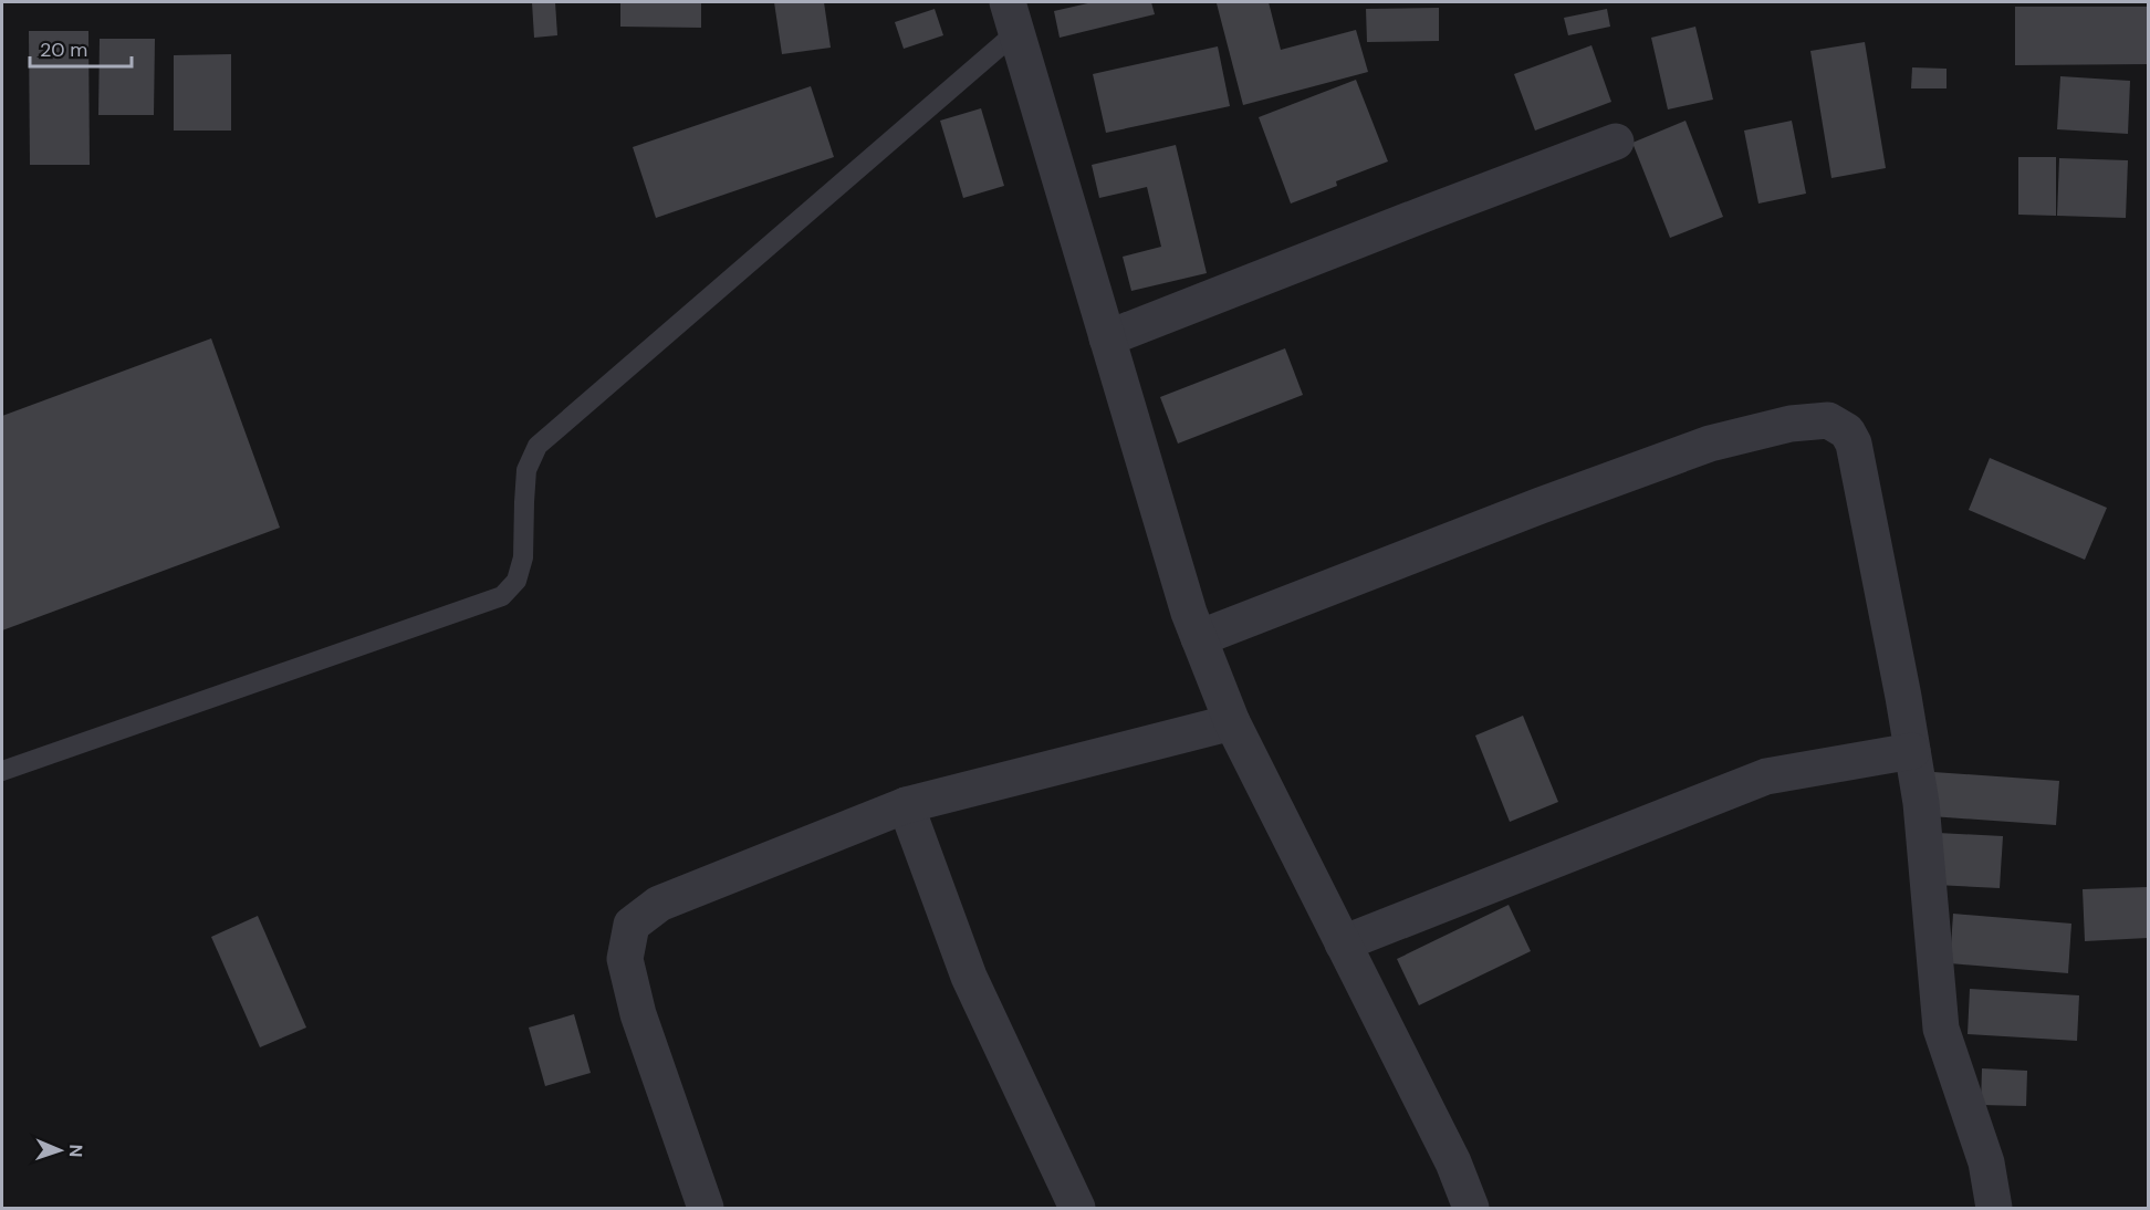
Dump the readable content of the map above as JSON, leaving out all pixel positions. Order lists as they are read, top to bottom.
{
  "scale_bar": "20 m",
  "north": "right"
}
